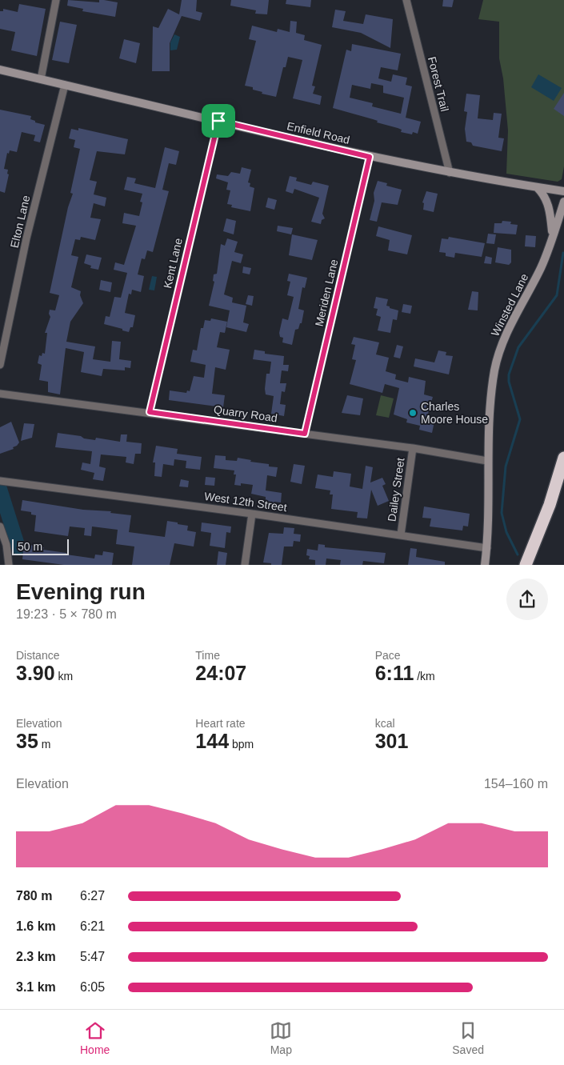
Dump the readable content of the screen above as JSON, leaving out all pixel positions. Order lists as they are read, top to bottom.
{
  "streets": {
    "street": [
      "Forest Trail",
      "Enfield Road",
      "Elton Lane",
      "Kent Lane",
      "Meriden Lane",
      "Winsted Lane",
      "Quarry Road",
      "Dailey Street",
      "West 12th Street"
    ]
  },
  "crossings": [
    ["Forest Trail", "Enfield Road"],
    ["Enfield Road", "Elton Lane"],
    ["Enfield Road", "Kent Lane"],
    ["Enfield Road", "Meriden Lane"],
    ["Kent Lane", "Quarry Road"],
    ["Meriden Lane", "Quarry Road"],
    ["Winsted Lane", "Quarry Road"],
    ["Winsted Lane", "West 12th Street"],
    ["Quarry Road", "Dailey Street"],
    ["Dailey Street", "West 12th Street"]
  ],
  "places": ["Charles Moore House"],
  "scale_bar": "50 m",
  "page": {
    "scale": "50 m",
    "heading": ["Evening run", "19:23 · 5 × 780 m"],
    "stats": [
      ["Distance", "3.90 km"],
      ["Time", "24:07"],
      ["Pace", "6:11 /km"],
      ["Elevation", "35 m"],
      ["Heart rate", "144 bpm"],
      ["kcal", "301"]
    ],
    "chart": ["Elevation", "154–160 m"],
    "list": [
      {
        "name": "780 m",
        "note": "6:27"
      },
      {
        "name": "1.6 km",
        "note": "6:21"
      },
      {
        "name": "2.3 km",
        "note": "5:47"
      },
      {
        "name": "3.1 km",
        "note": "6:05"
      }
    ],
    "tabs": ["Home", "Map", "Saved"]
  }
}
